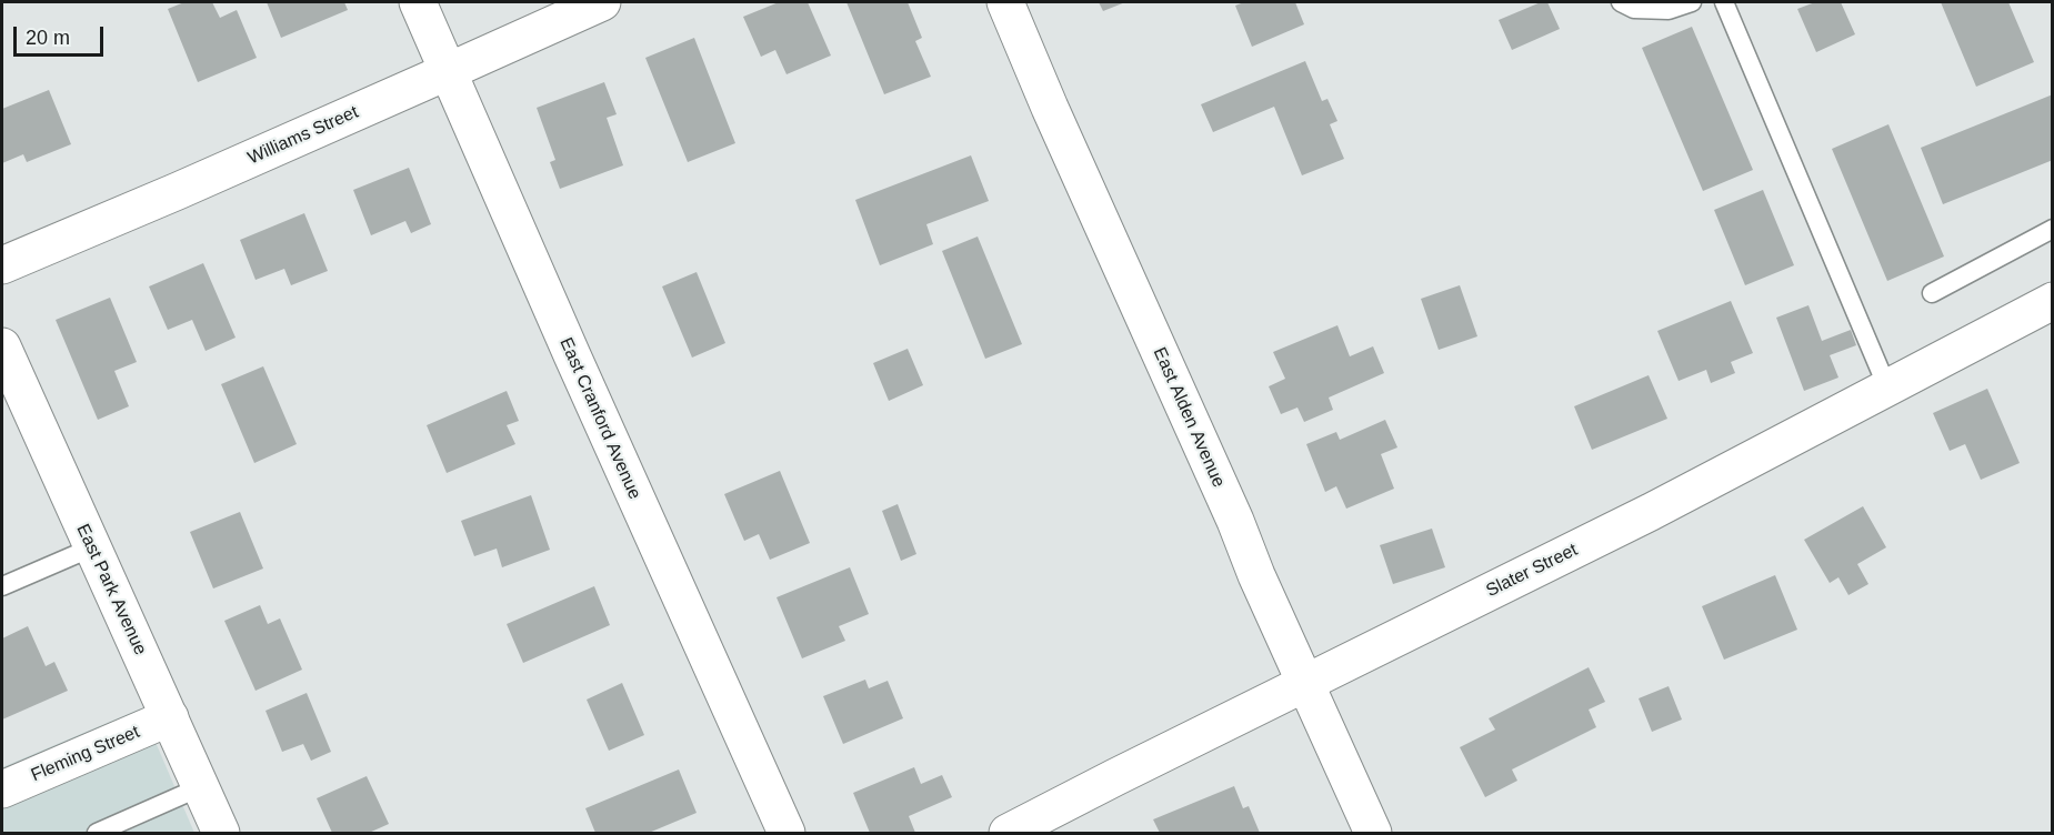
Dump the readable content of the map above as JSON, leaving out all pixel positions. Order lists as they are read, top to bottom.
{
  "streets": {
    "street": [
      "Williams Street",
      "East Alden Avenue",
      "East Cranford Avenue",
      "Slater Street",
      "East Park Avenue",
      "Fleming Street"
    ]
  },
  "crossings": [
    ["Williams Street", "East Cranford Avenue"],
    ["East Alden Avenue", "Slater Street"],
    ["East Park Avenue", "Fleming Street"]
  ],
  "scale_bar": "20 m"
}
